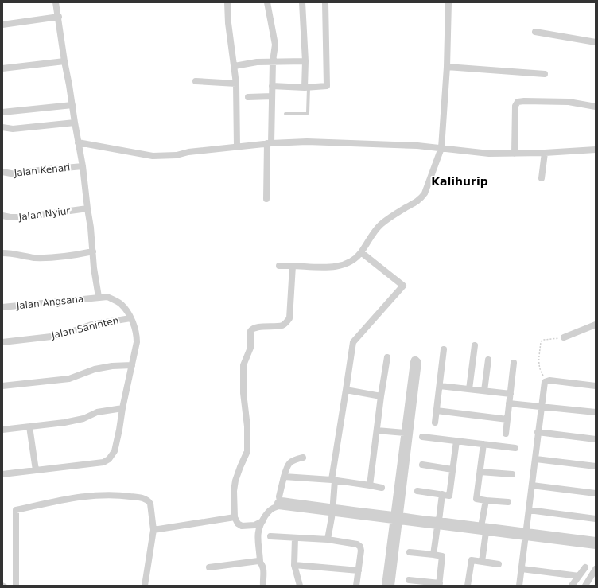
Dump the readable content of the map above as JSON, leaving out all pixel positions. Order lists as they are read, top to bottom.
{
  "streets": {
    "street": [
      "Jalan Kenari",
      "Jalan Nyiur",
      "Jalan Angsana",
      "Jalan Saninten"
    ]
  },
  "crossings": [
    ["Jalan Angsana", "Jalan Saninten"]
  ],
  "districts": ["Kalihurip"]
}
